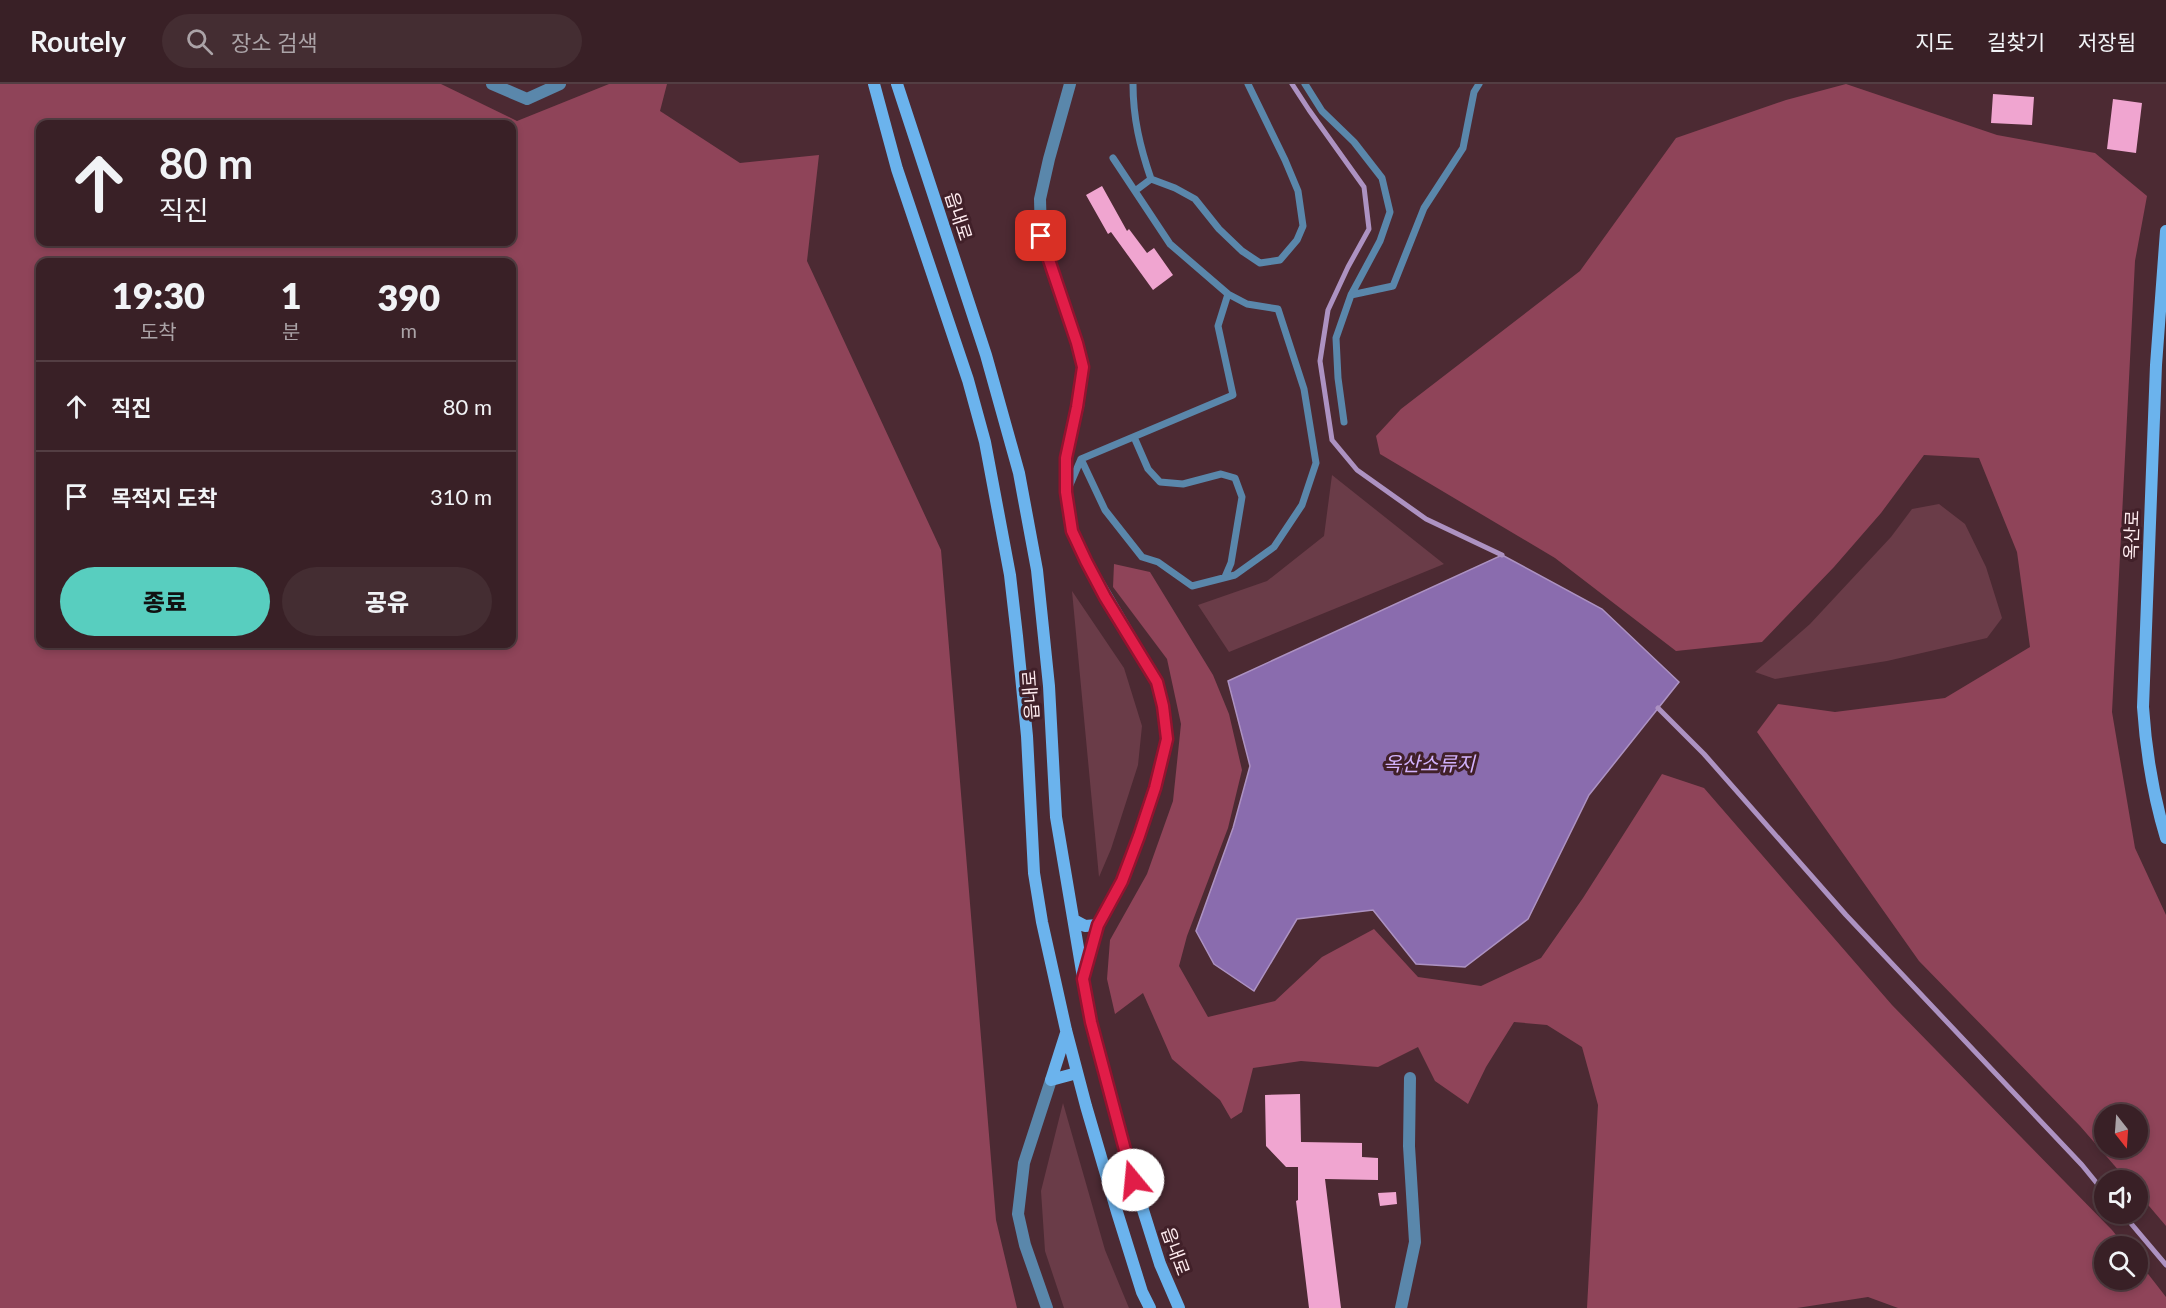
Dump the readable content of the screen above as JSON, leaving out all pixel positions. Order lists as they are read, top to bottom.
{
  "streets": {
    "street": ["읍내로", "옥산로"]
  },
  "water": ["옥산소류지"],
  "north": "bottom",
  "page": {
    "header": "Routely",
    "search": "장소 검색",
    "nav": ["지도", "길찾기", "저장됨"],
    "turn": ["80 m", "직진"],
    "eta": [
      "19:30",
      "도착",
      "1",
      "분",
      "390",
      "m"
    ],
    "list": [
      {
        "name": "직진",
        "value": "80 m"
      },
      {
        "name": "목적지 도착",
        "value": "310 m"
      }
    ],
    "buttons": ["종료", "공유"]
  }
}
